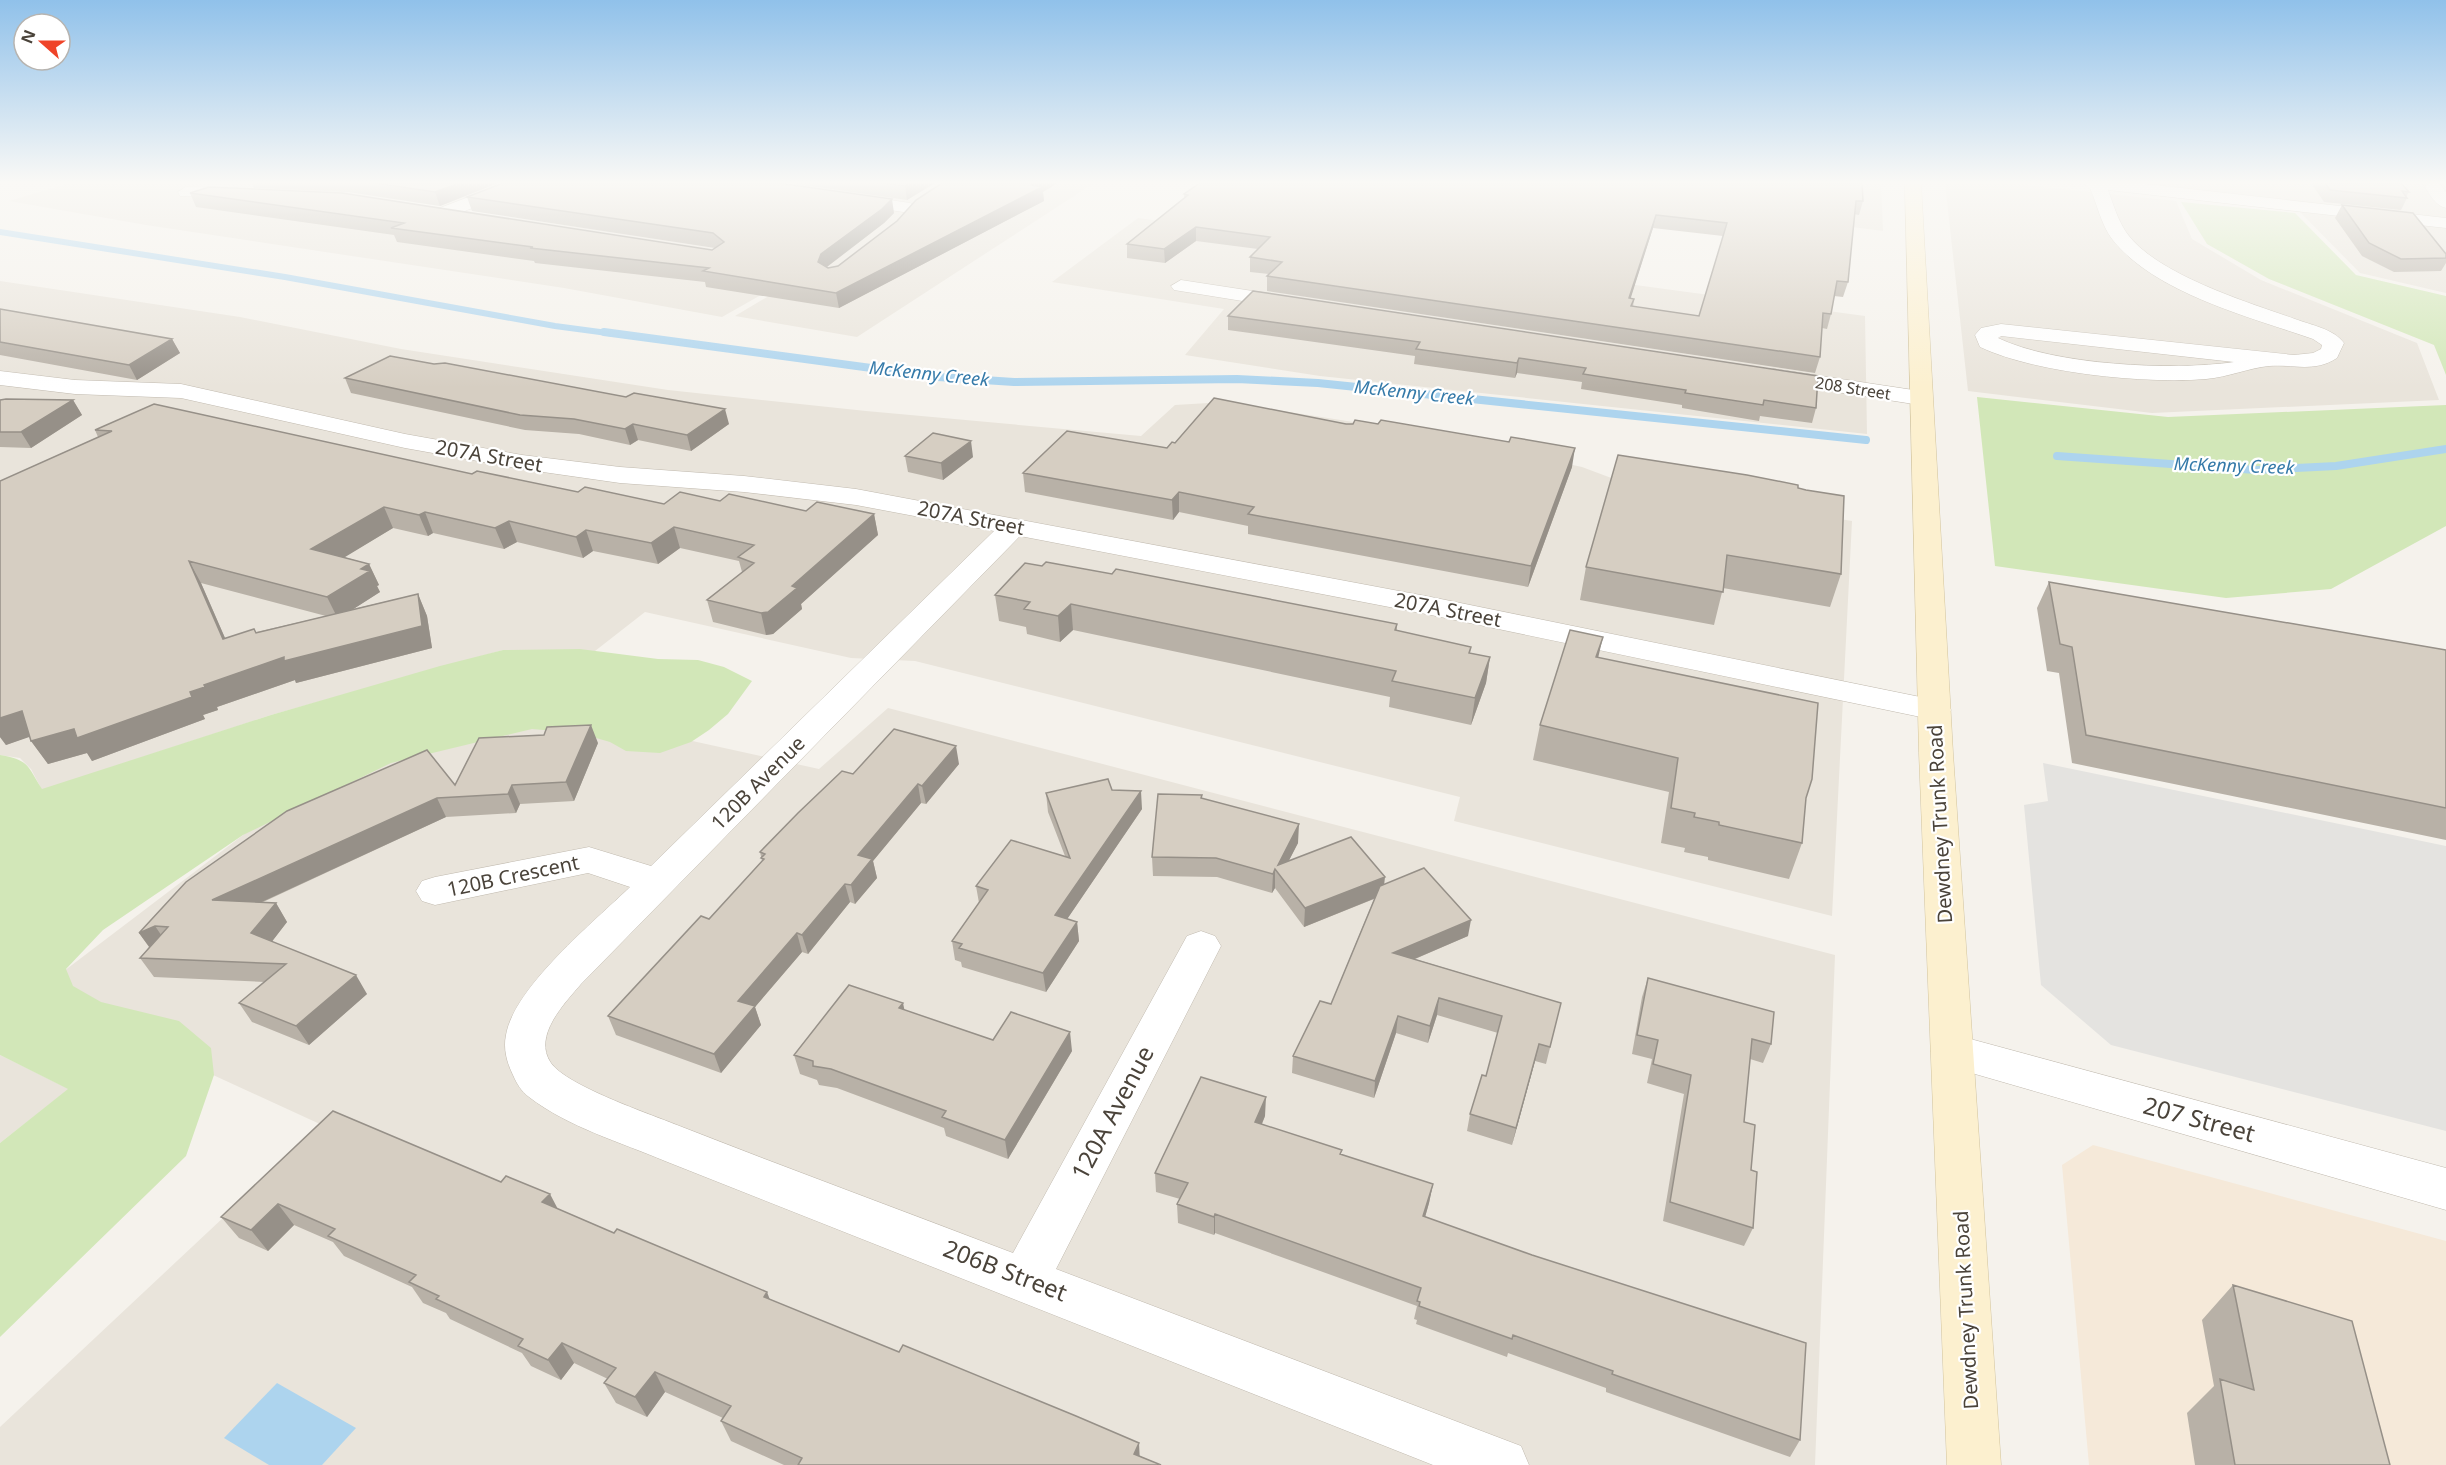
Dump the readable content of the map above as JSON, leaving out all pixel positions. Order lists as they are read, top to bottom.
{
  "streets": {
    "main road": ["Dewdney Trunk Road"],
    "street": [
      "208 Street",
      "207A Street",
      "120B Avenue",
      "120B Crescent",
      "120A Avenue",
      "207 Street",
      "206B Street"
    ]
  },
  "crossings": [
    ["208 Street", "Dewdney Trunk Road"],
    ["207A Street", "120B Avenue"],
    ["207A Street", "Dewdney Trunk Road"],
    ["120B Avenue", "120B Crescent"],
    ["120B Avenue", "206B Street"],
    ["Dewdney Trunk Road", "207 Street"],
    ["120A Avenue", "206B Street"]
  ],
  "water": ["McKenny Creek"],
  "north": "left"
}
